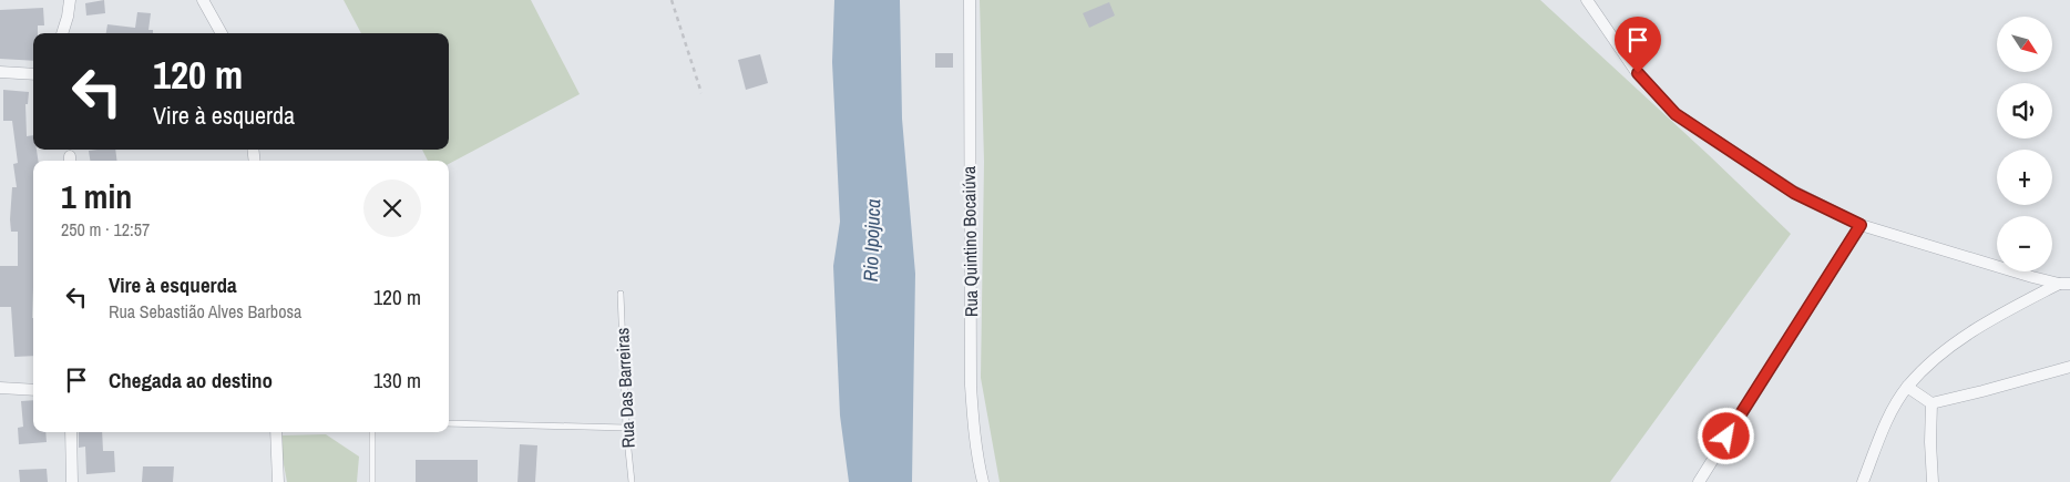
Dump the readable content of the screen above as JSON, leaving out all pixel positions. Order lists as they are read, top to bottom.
{
  "streets": {
    "street": ["Rua Quintino Bocaiúva"],
    "lane": ["Rua Das Barreiras"]
  },
  "water": ["Rio Ipojuca"],
  "north": "bottom right",
  "page": {
    "map_buttons": ["+", "−"],
    "turn": ["120 m", "Vire à esquerda"],
    "heading": ["1 min", "250 m · 12:57"],
    "list": [
      {
        "name": "Vire à esquerda",
        "note": "Rua Sebastião Alves Barbosa",
        "value": "120 m"
      },
      {
        "name": "Chegada ao destino",
        "value": "130 m"
      }
    ]
  }
}
